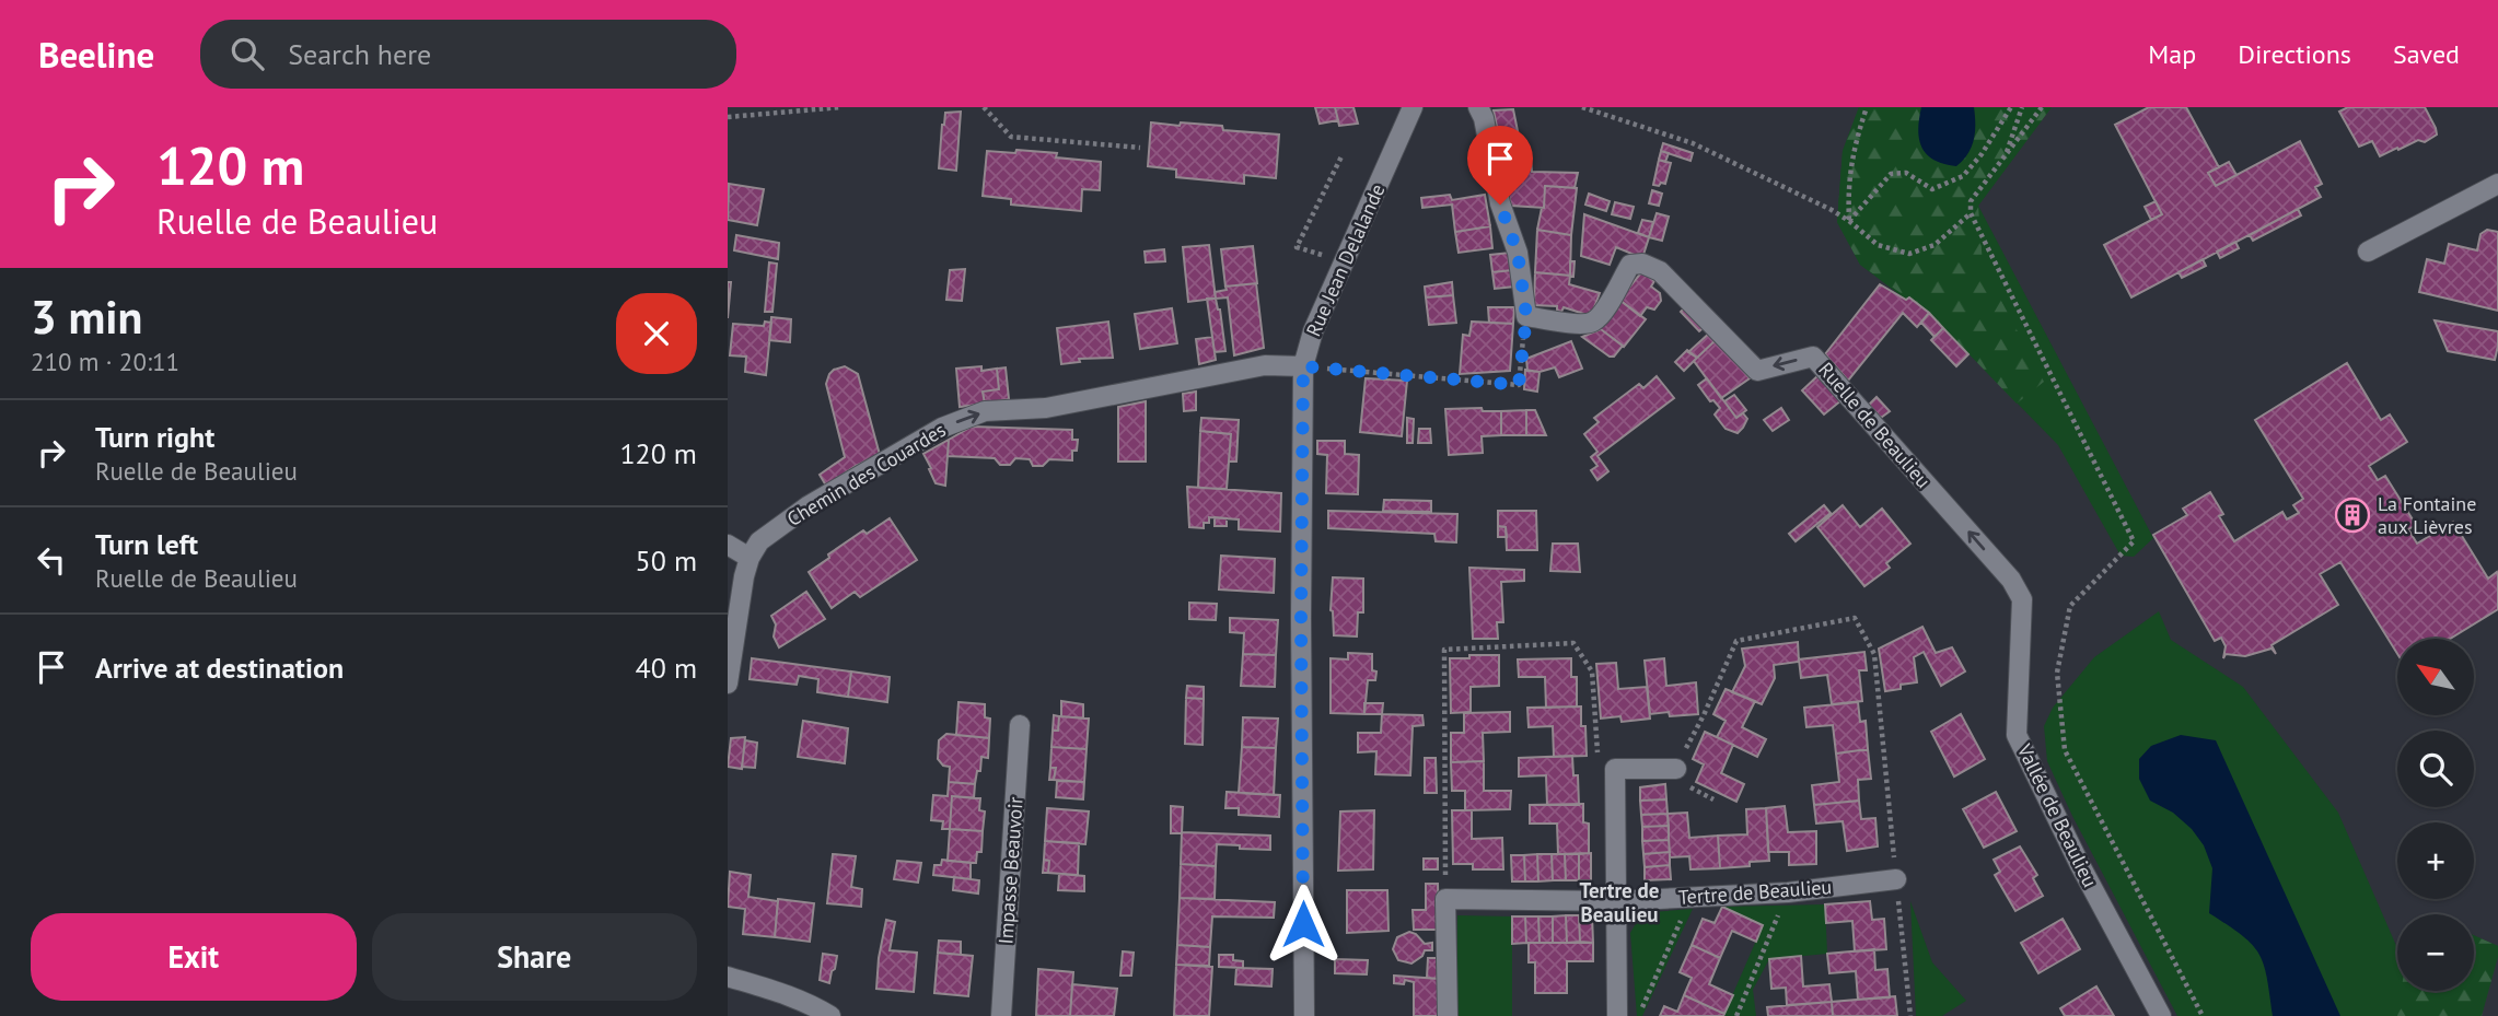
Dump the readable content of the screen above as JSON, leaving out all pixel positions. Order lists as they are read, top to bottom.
{
  "streets": {
    "street": [
      "Rue Jean Delalande",
      "Ruelle de Beaulieu",
      "Chemin des Couardes",
      "Vallée de Beaulieu",
      "Impasse Beauvoir",
      "Tertre de Beaulieu"
    ]
  },
  "crossings": [
    ["Rue Jean Delalande", "Chemin des Couardes"],
    ["Ruelle de Beaulieu", "Vallée de Beaulieu"]
  ],
  "one_way": ["Ruelle de Beaulieu", "Chemin des Couardes"],
  "districts": ["Tertre de Beaulieu"],
  "places": {
    "building": ["La Fontaine aux Lièvres"]
  },
  "north": "top left",
  "page": {
    "header": "Beeline",
    "search": "Search here",
    "nav": ["Map", "Directions", "Saved"],
    "turn": ["120 m", "Ruelle de Beaulieu"],
    "heading": ["3 min", "210 m · 20:11"],
    "list": [
      {
        "name": "Turn right",
        "note": "Ruelle de Beaulieu",
        "value": "120 m"
      },
      {
        "name": "Turn left",
        "note": "Ruelle de Beaulieu",
        "value": "50 m"
      },
      {
        "name": "Arrive at destination",
        "value": "40 m"
      }
    ],
    "map_buttons": ["+", "−"],
    "buttons": ["Exit", "Share"]
  }
}
